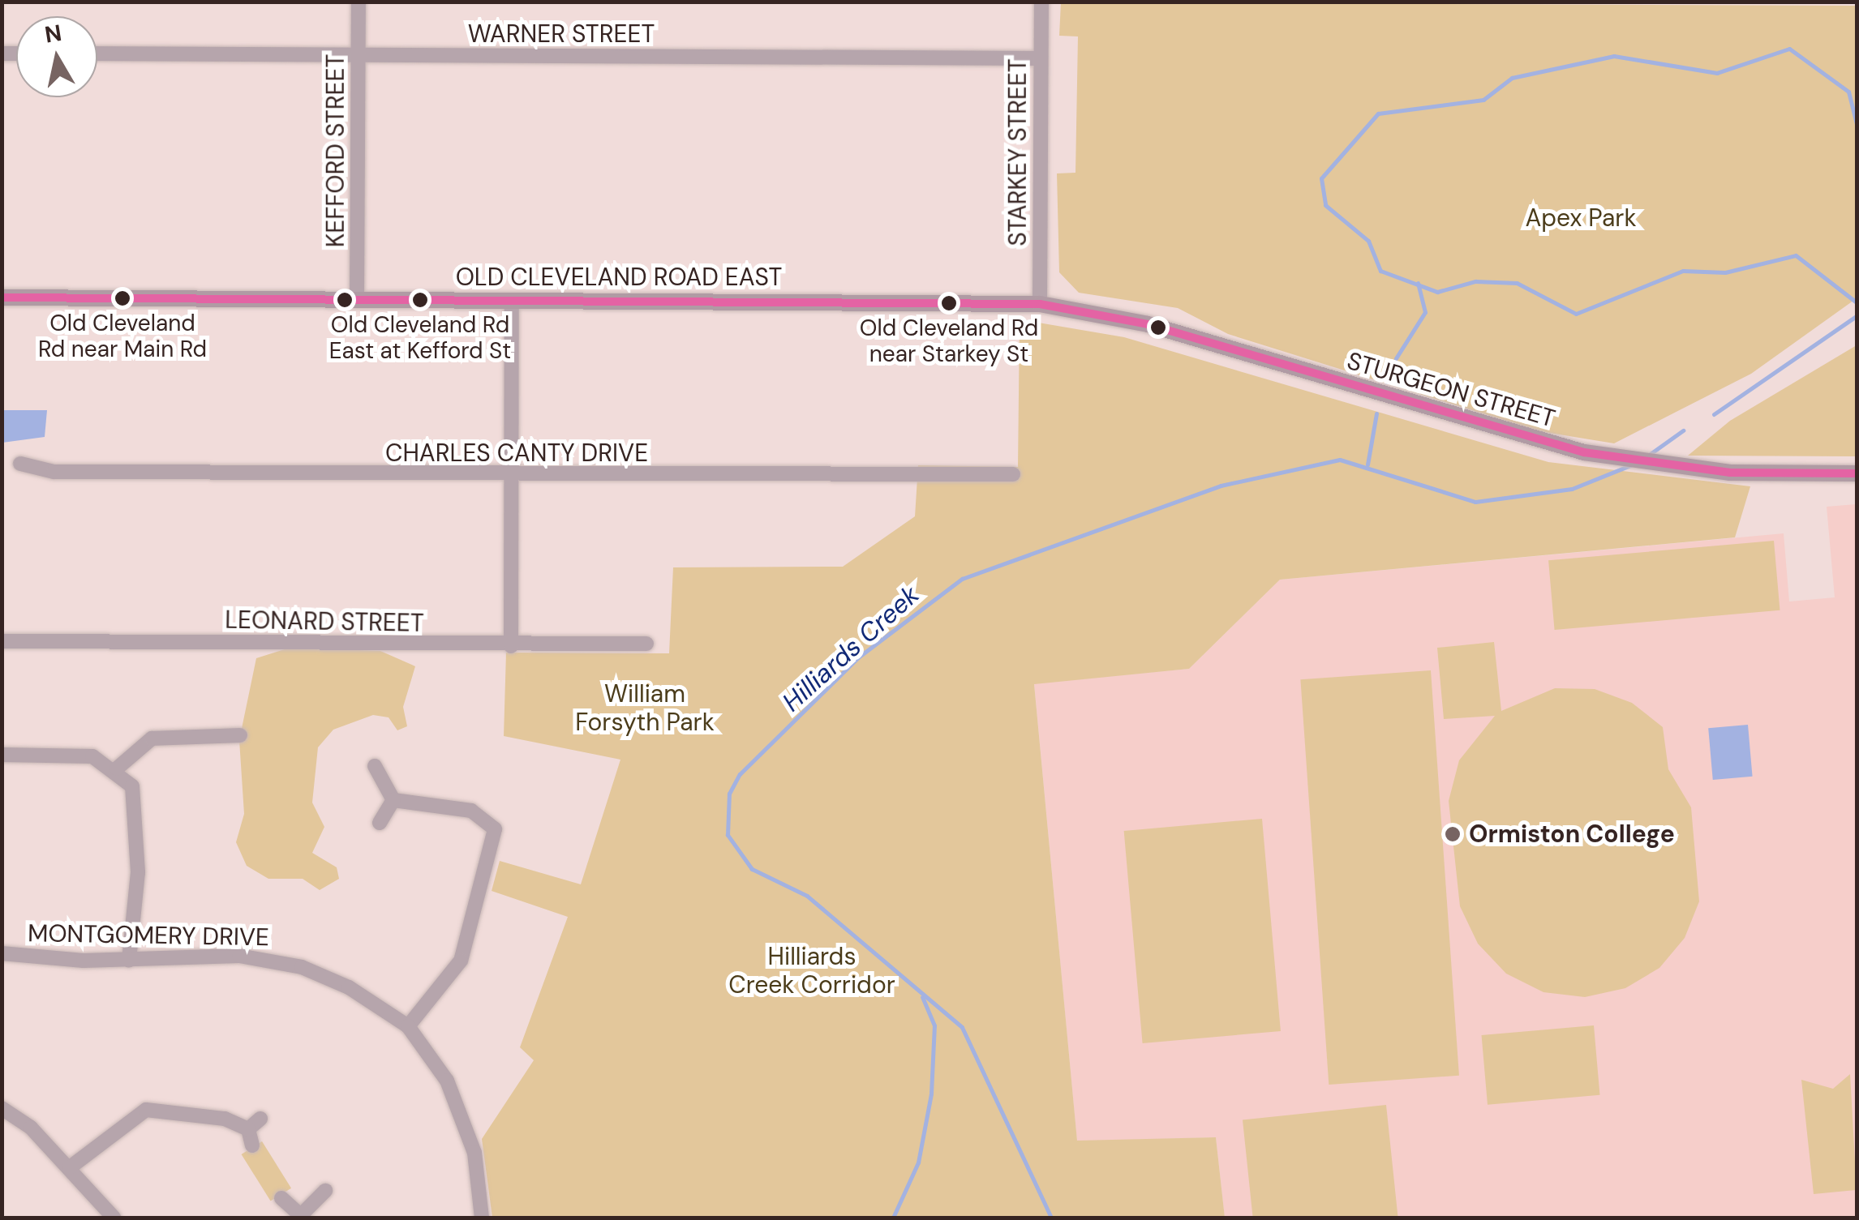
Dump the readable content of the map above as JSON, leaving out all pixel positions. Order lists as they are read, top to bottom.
{
  "streets": {
    "main road": ["OLD CLEVELAND ROAD EAST", "STURGEON STREET"],
    "street": [
      "WARNER STREET",
      "KEFFORD STREET",
      "STARKEY STREET",
      "CHARLES CANTY DRIVE",
      "LEONARD STREET",
      "MONTGOMERY DRIVE"
    ]
  },
  "crossings": [
    ["WARNER STREET", "KEFFORD STREET"],
    ["WARNER STREET", "STARKEY STREET"],
    ["KEFFORD STREET", "OLD CLEVELAND ROAD EAST"],
    ["STARKEY STREET", "OLD CLEVELAND ROAD EAST"],
    ["STARKEY STREET", "STURGEON STREET"],
    ["OLD CLEVELAND ROAD EAST", "STURGEON STREET"]
  ],
  "water": ["Hilliards Creek"],
  "parks": ["Apex Park", "William Forsyth Park", "Hilliards Creek Corridor"],
  "places": [
    "Old Cleveland Rd near Main Rd",
    "Old Cleveland Rd East at Kefford St",
    "Old Cleveland Rd near Starkey St",
    "Ormiston College"
  ],
  "north": "top"
}
